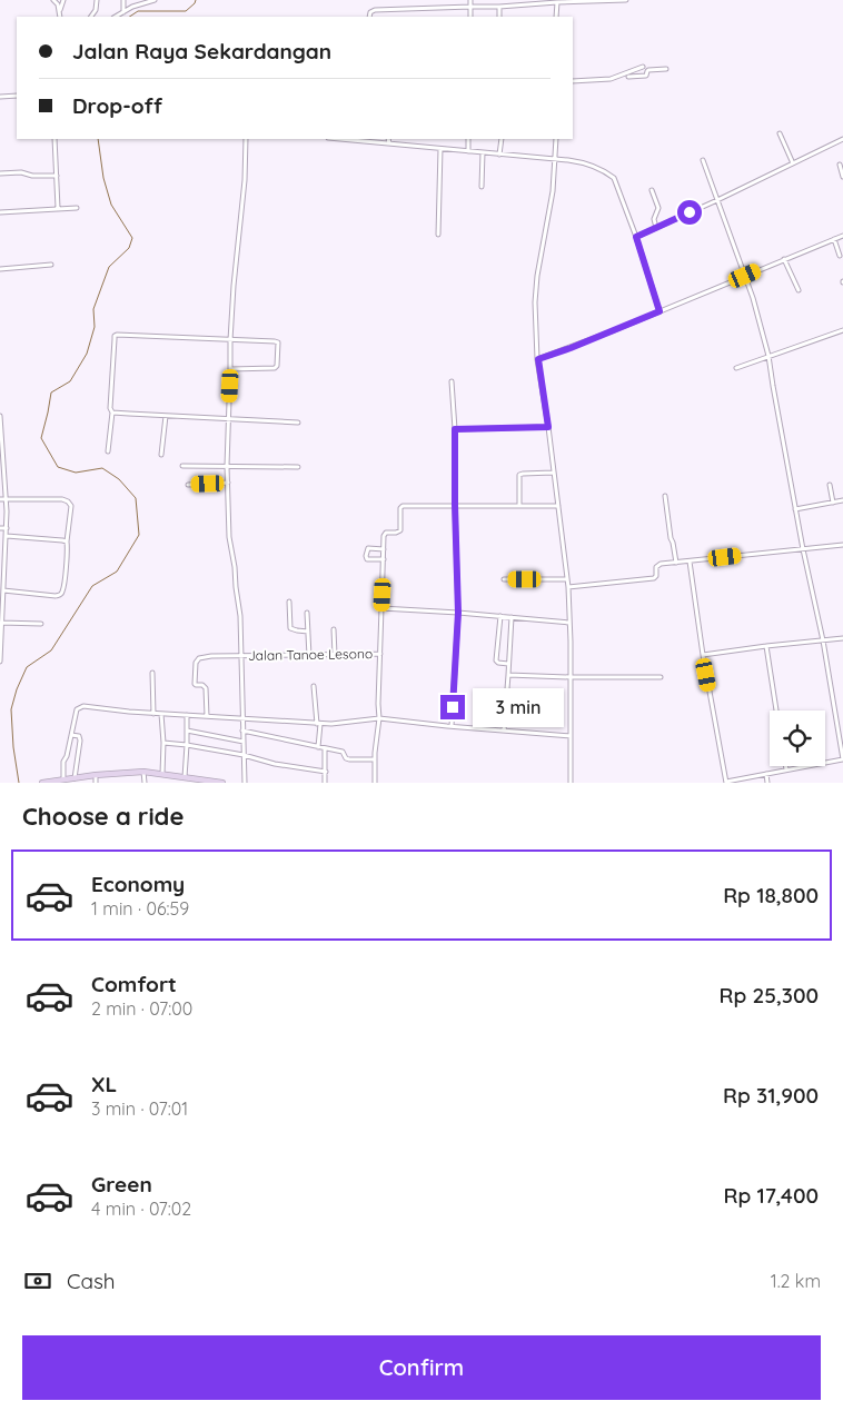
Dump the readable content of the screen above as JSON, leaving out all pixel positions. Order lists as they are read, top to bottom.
{
  "streets": {
    "street": ["Jalan Tanoe Lesono"]
  },
  "page": {
    "banner": ["Jalan Raya Sekardangan", "Drop-off"],
    "bubble": "3 min",
    "heading": "Choose a ride",
    "list": [
      {
        "name": "Economy",
        "note": "1 min · 06:59",
        "value": "Rp 18,800"
      },
      {
        "name": "Comfort",
        "note": "2 min · 07:00",
        "value": "Rp 25,300"
      },
      {
        "name": "XL",
        "note": "3 min · 07:01",
        "value": "Rp 31,900"
      },
      {
        "name": "Green",
        "note": "4 min · 07:02",
        "value": "Rp 17,400"
      }
    ],
    "pay": ["Cash", "1.2 km"],
    "buttons": "Confirm"
  }
}
